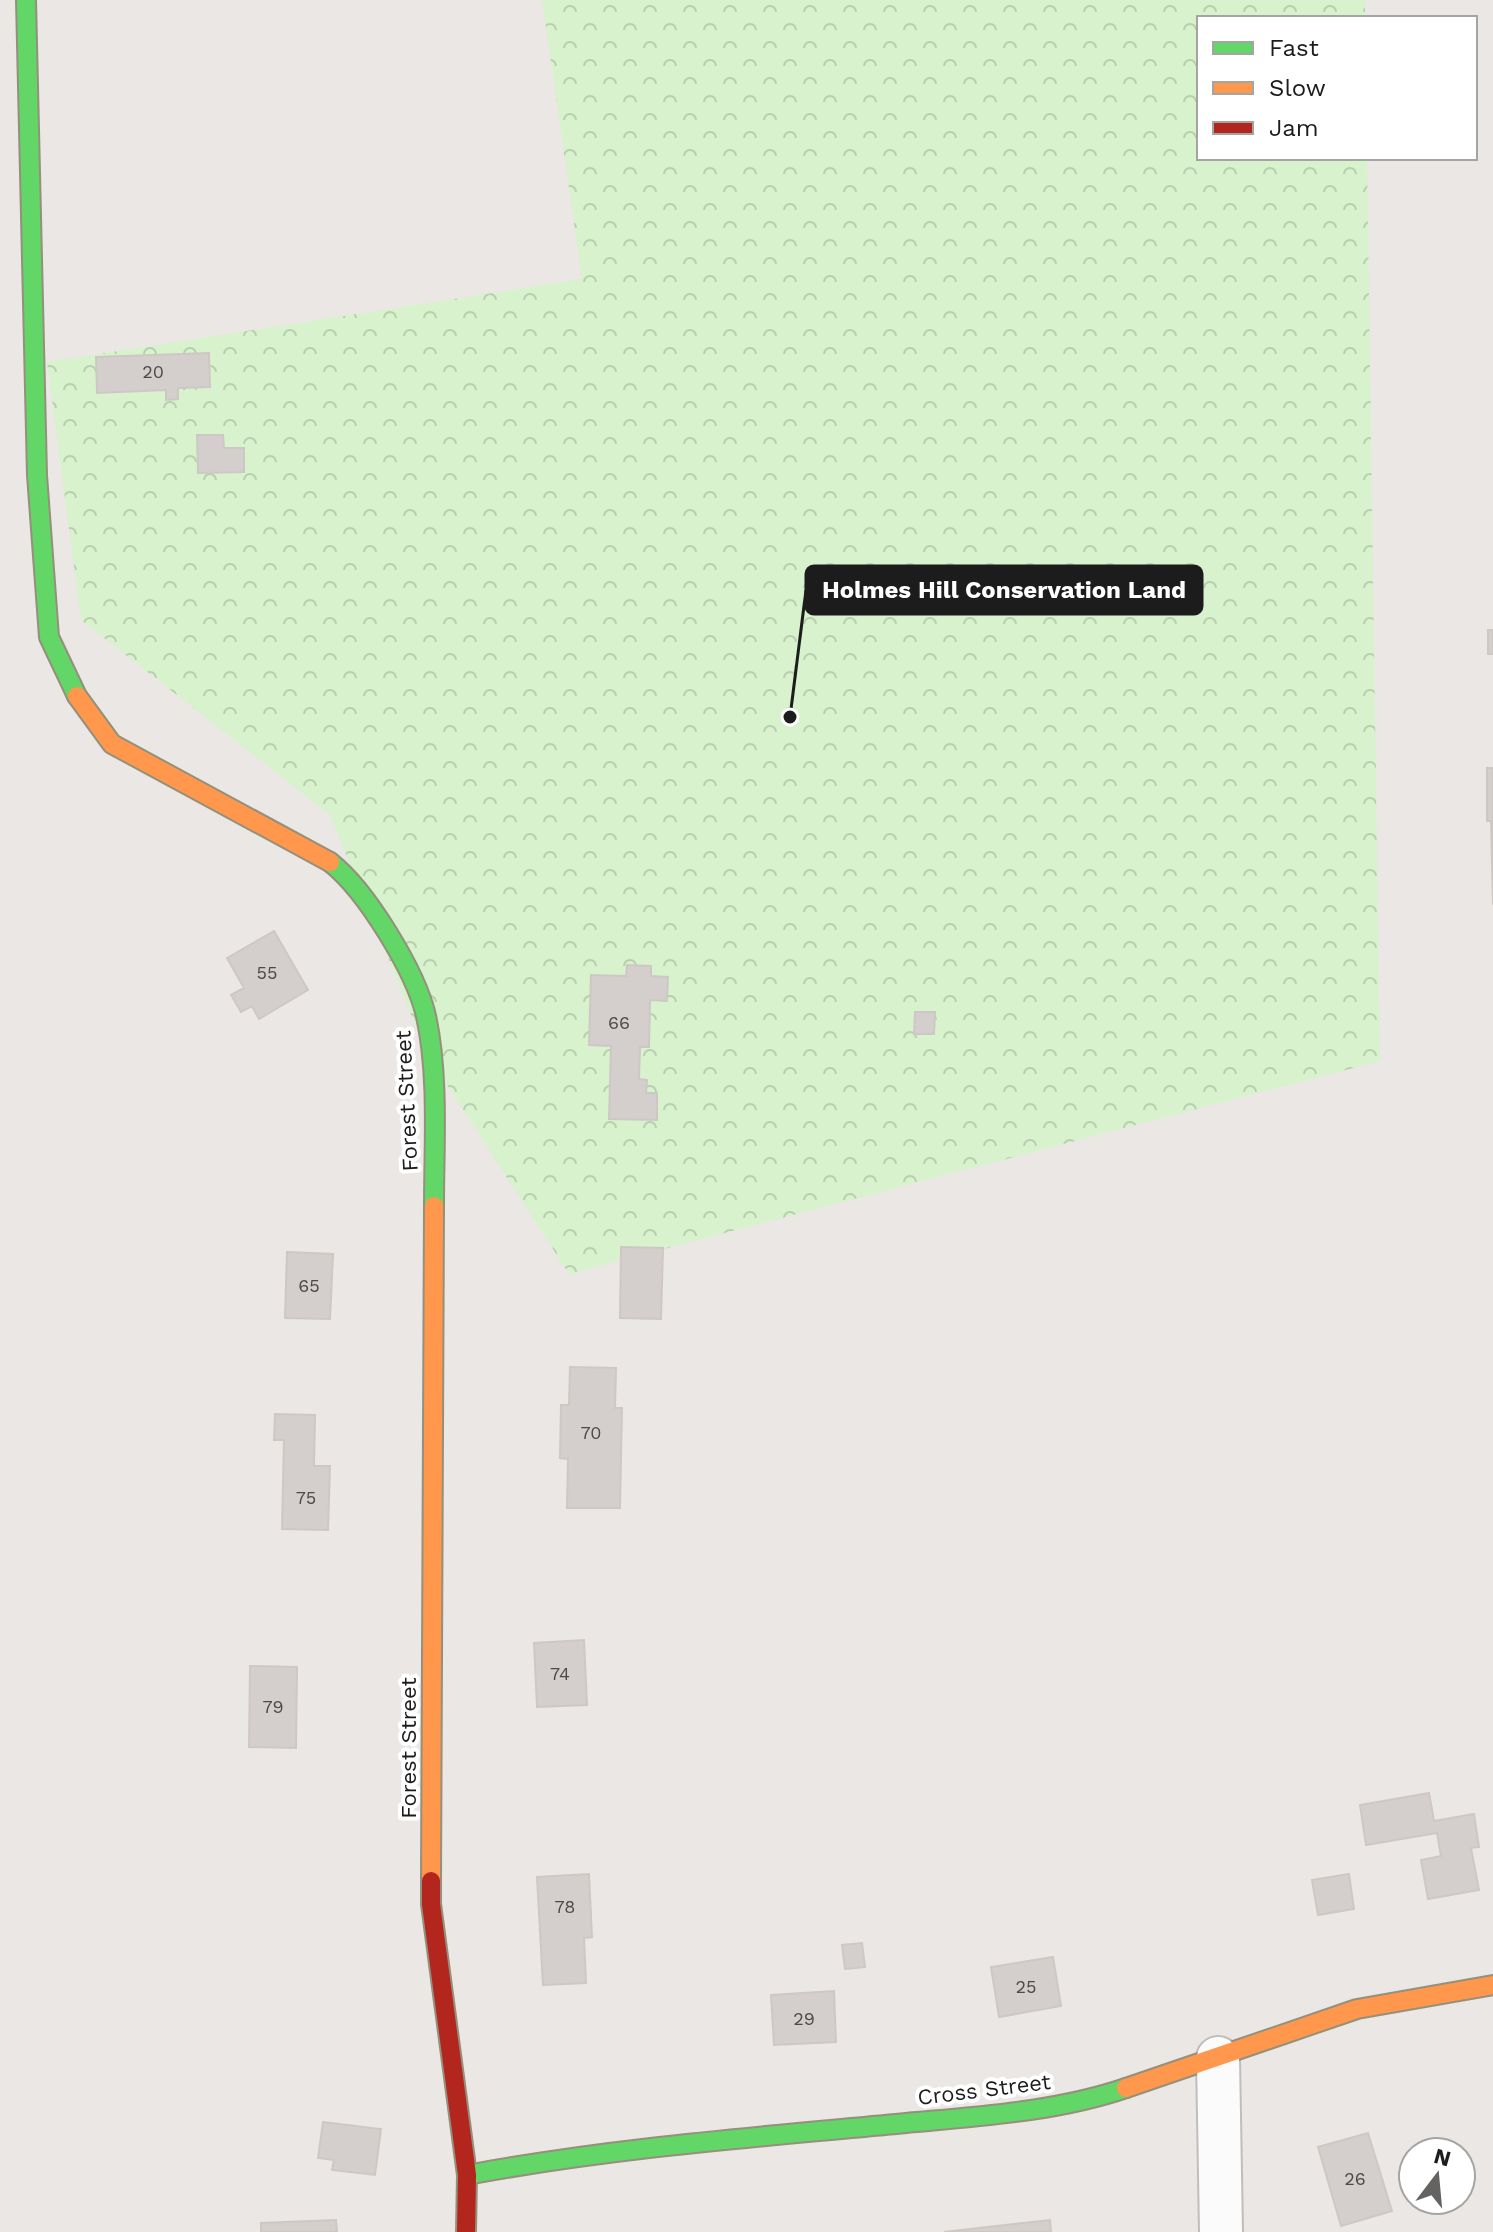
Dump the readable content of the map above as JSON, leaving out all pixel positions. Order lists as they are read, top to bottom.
{
  "streets": {
    "street": ["Forest Street", "Cross Street"]
  },
  "crossings": [
    ["Forest Street", "Cross Street"]
  ],
  "places": ["Holmes Hill Conservation Land"],
  "house_numbers": [
    "20",
    "55",
    "66",
    "65",
    "70",
    "75",
    "74",
    "79",
    "78",
    "25",
    "29",
    "26"
  ],
  "legend": ["Fast", "Slow", "Jam"],
  "north": "top"
}
